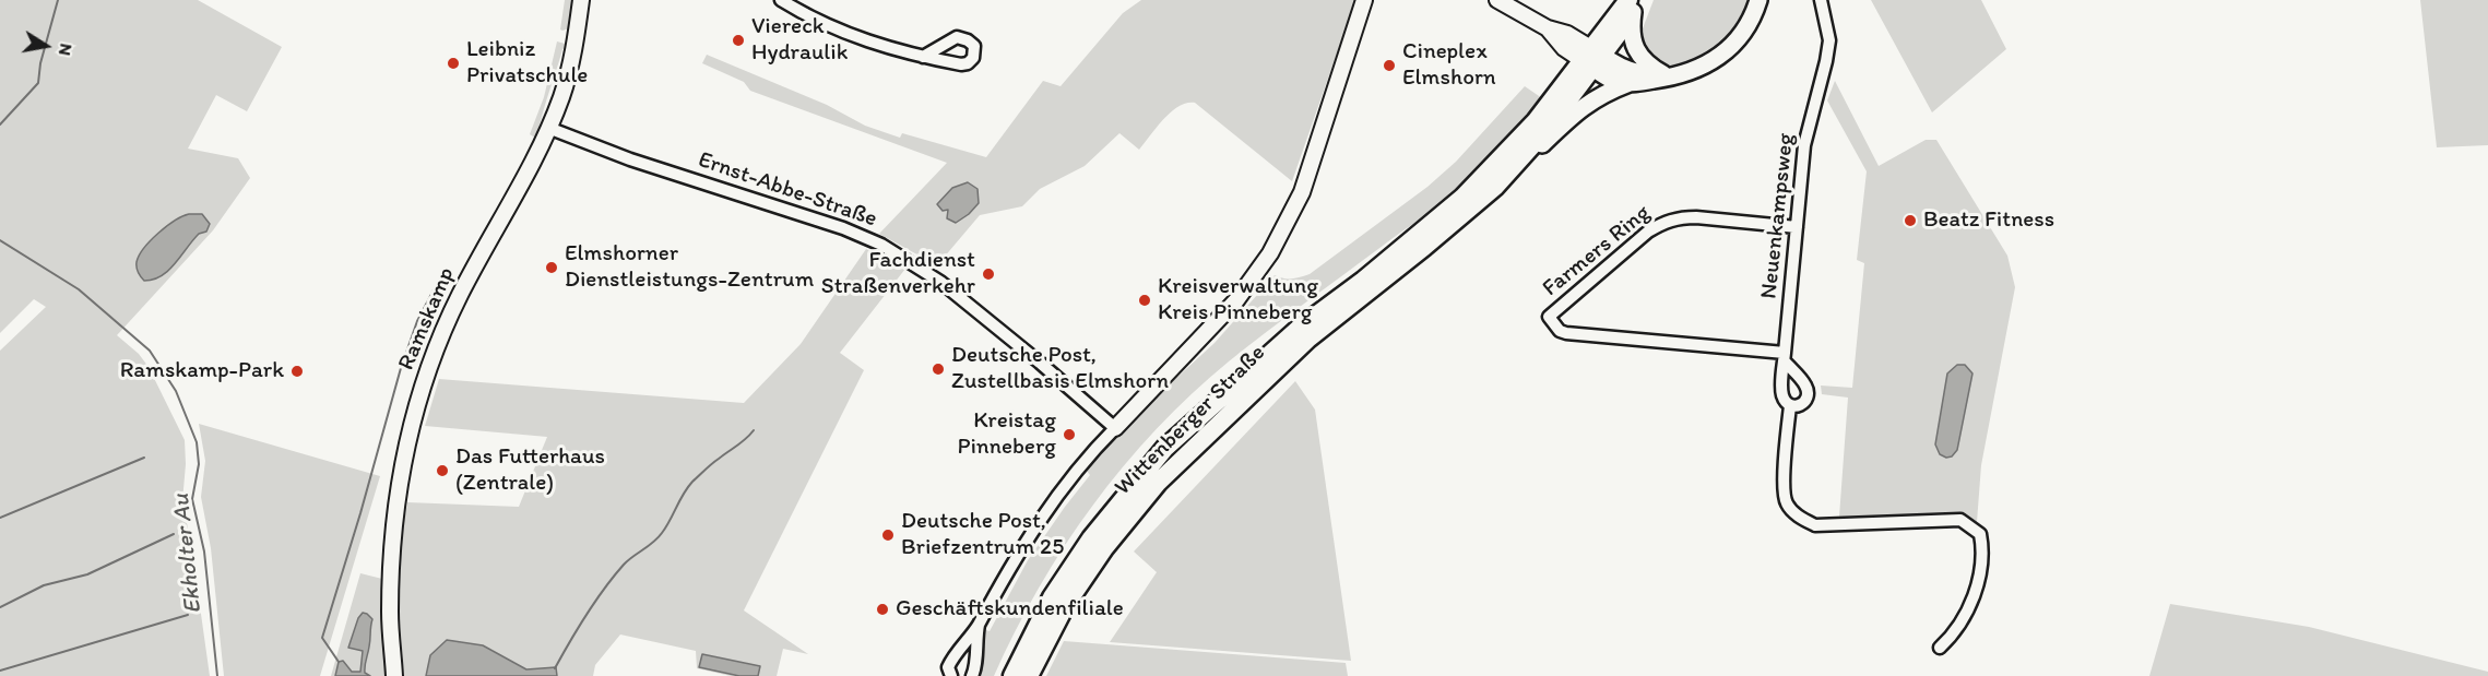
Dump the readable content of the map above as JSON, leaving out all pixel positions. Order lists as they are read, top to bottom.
{
  "streets": {
    "main road": ["Wittenberger Straße"],
    "street": [
      "Ernst-Abbe-Straße",
      "Neuenkampsweg",
      "Farmers Ring",
      "Ramskamp"
    ]
  },
  "crossings": [
    ["Ernst-Abbe-Straße", "Ramskamp"],
    ["Neuenkampsweg", "Farmers Ring"]
  ],
  "water": ["Ekholter Au"],
  "places": [
    "Viereck Hydraulik",
    "Leibniz Privatschule",
    "Cineplex Elmshorn",
    "Beatz Fitness",
    "Elmshorner Dienstleistungs-Zentrum",
    "Fachdienst Straßenverkehr",
    "Kreisverwaltung Kreis Pinneberg",
    "Deutsche Post, Zustellbasis Elmshorn",
    "Ramskamp-Park",
    "Kreistag Pinneberg",
    "Das Futterhaus (Zentrale)",
    "Deutsche Post, Briefzentrum 25",
    "Geschäftskundenfiliale"
  ],
  "north": "right"
}
